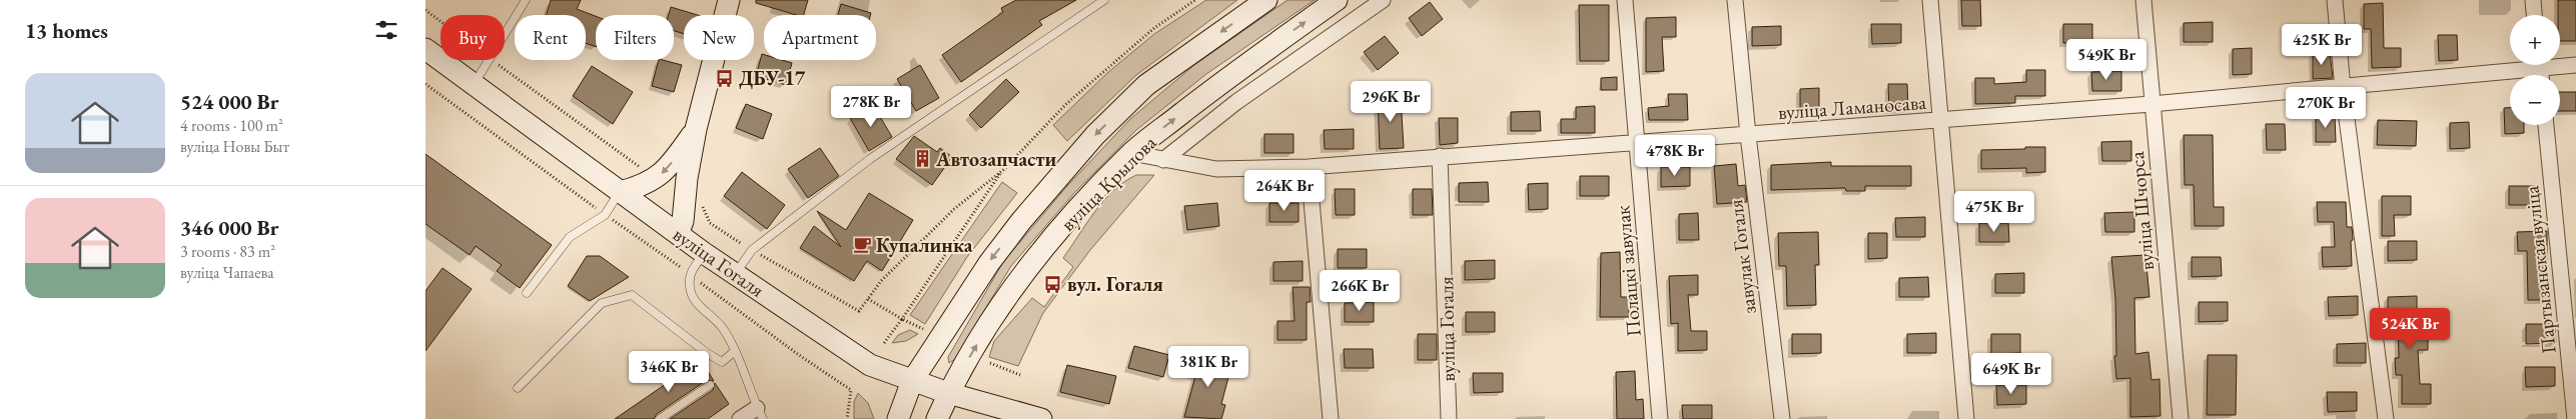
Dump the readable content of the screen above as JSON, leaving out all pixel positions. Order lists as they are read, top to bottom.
{
  "streets": {
    "main road": ["вуліца Крылова", "вуліца Гогаля"],
    "street": [
      "вуліца Ламаносава",
      "вуліца Шчорса",
      "завулак Гогаля",
      "Партызанская вуліца",
      "Полацкі завулак"
    ]
  },
  "crossings": [
    ["вуліца Ламаносава", "вуліца Крылова"],
    ["вуліца Ламаносава", "вуліца Шчорса"],
    ["вуліца Ламаносава", "завулак Гогаля"],
    ["вуліца Ламаносава", "вуліца Гогаля"],
    ["вуліца Ламаносава", "Полацкі завулак"],
    ["вуліца Крылова", "вуліца Гогаля"]
  ],
  "places": {
    "bus stop": ["ДБУ-17", "вул. Гогаля"],
    "building": ["Автозапчасти"],
    "cafe": ["Купалинка"]
  },
  "page": {
    "heading": "13 homes",
    "map_buttons": ["+", "−"],
    "chip": [
      "Buy",
      "Rent",
      "Filters",
      "New",
      "Apartment"
    ],
    "price": [
      "425K Br",
      "549K Br",
      "296K Br",
      "278K Br",
      "270K Br",
      "478K Br",
      "264K Br",
      "475K Br",
      "266K Br",
      "524K Br",
      "381K Br",
      "346K Br",
      "649K Br"
    ],
    "list": [
      {
        "name": "524 000 Br",
        "note": "4 rooms · 100 m² · вуліца Новы Быт"
      },
      {
        "name": "346 000 Br",
        "note": "3 rooms · 83 m² · вуліца Чапаева"
      }
    ]
  }
}
